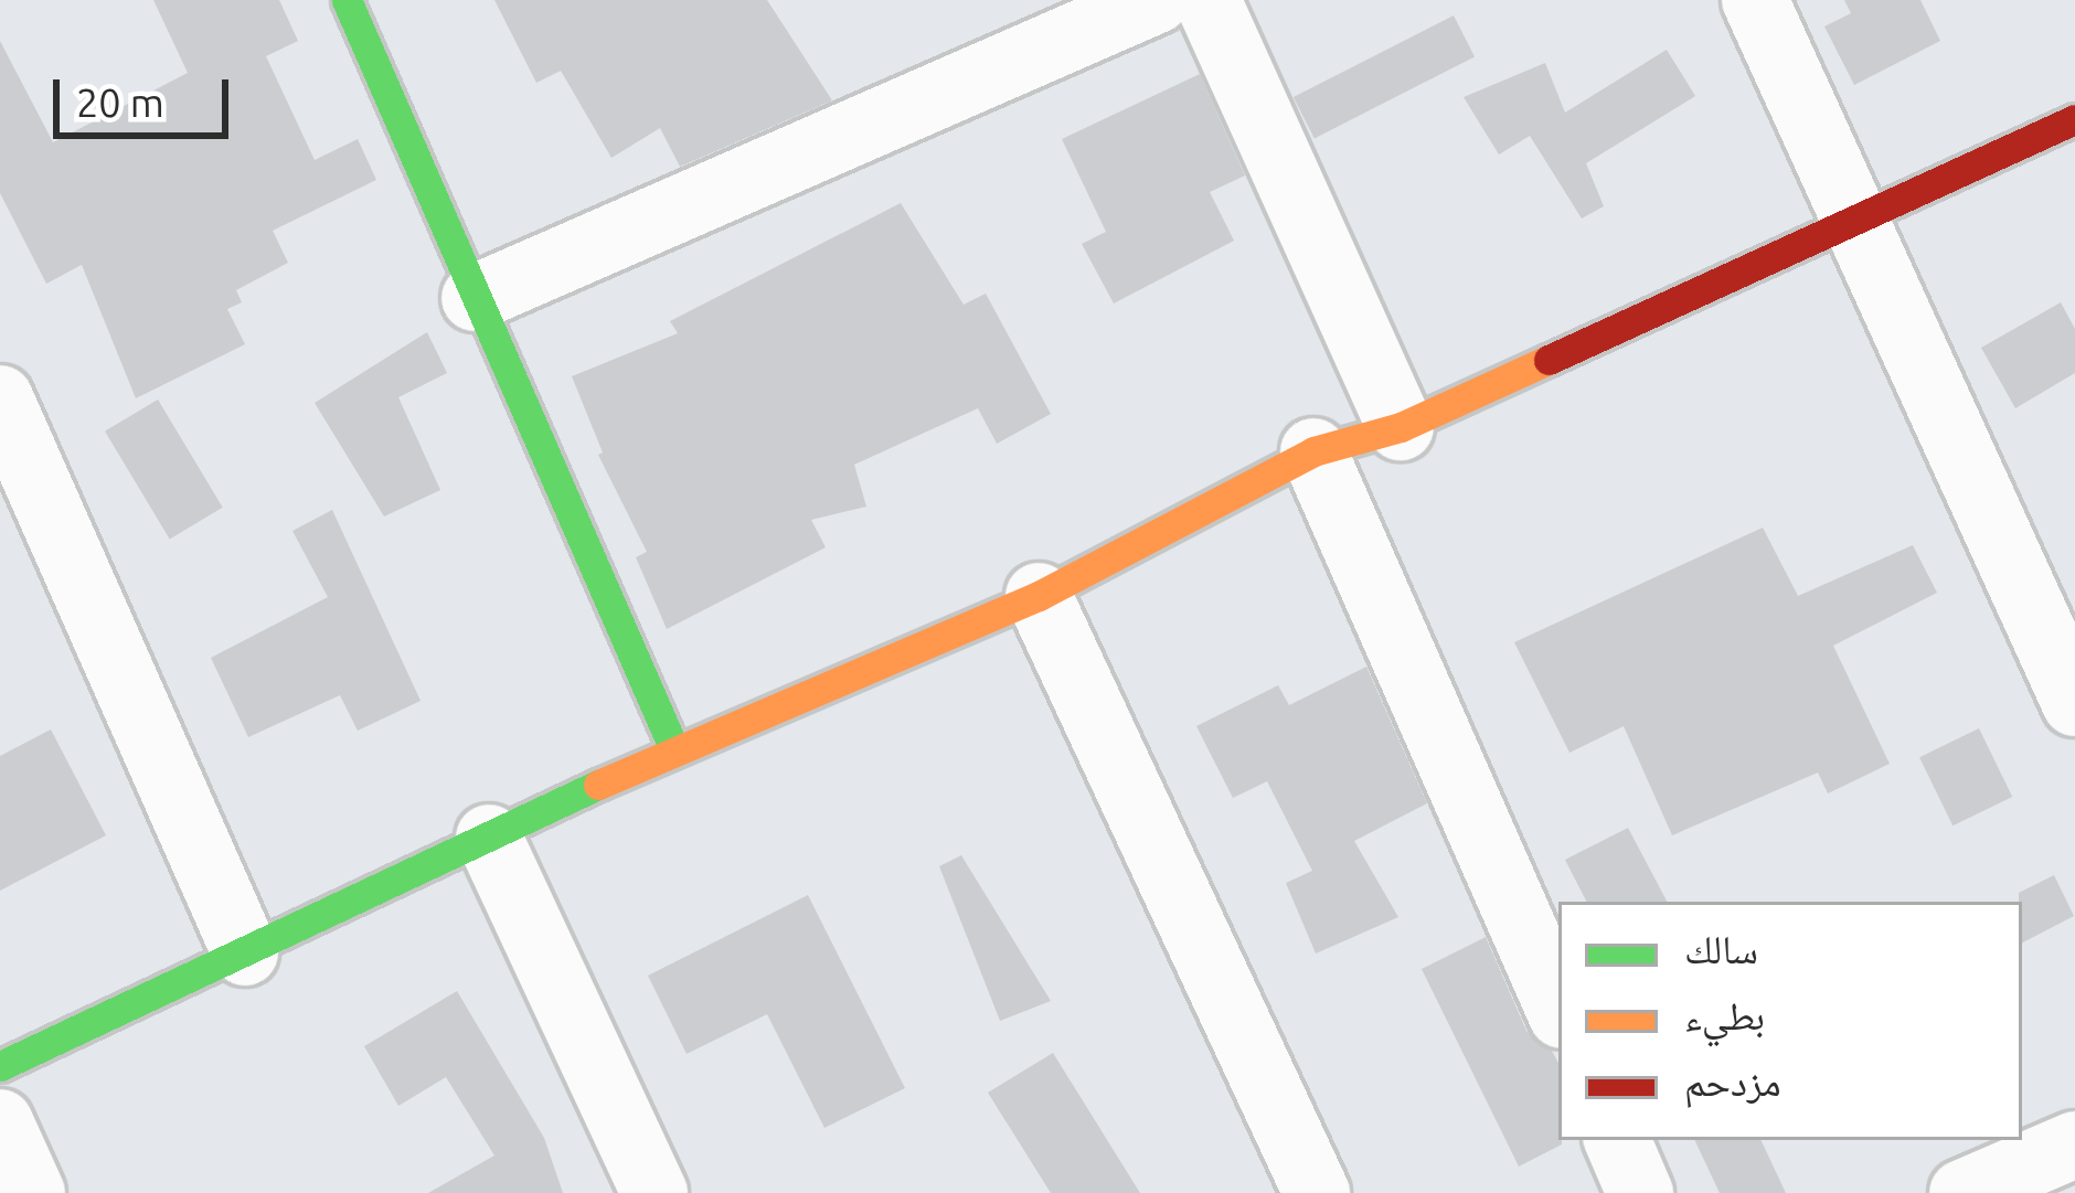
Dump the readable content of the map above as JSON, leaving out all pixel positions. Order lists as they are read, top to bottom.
{
  "legend": ["سالك", "بطيء", "مزدحم"],
  "scale_bar": "20 m"
}
